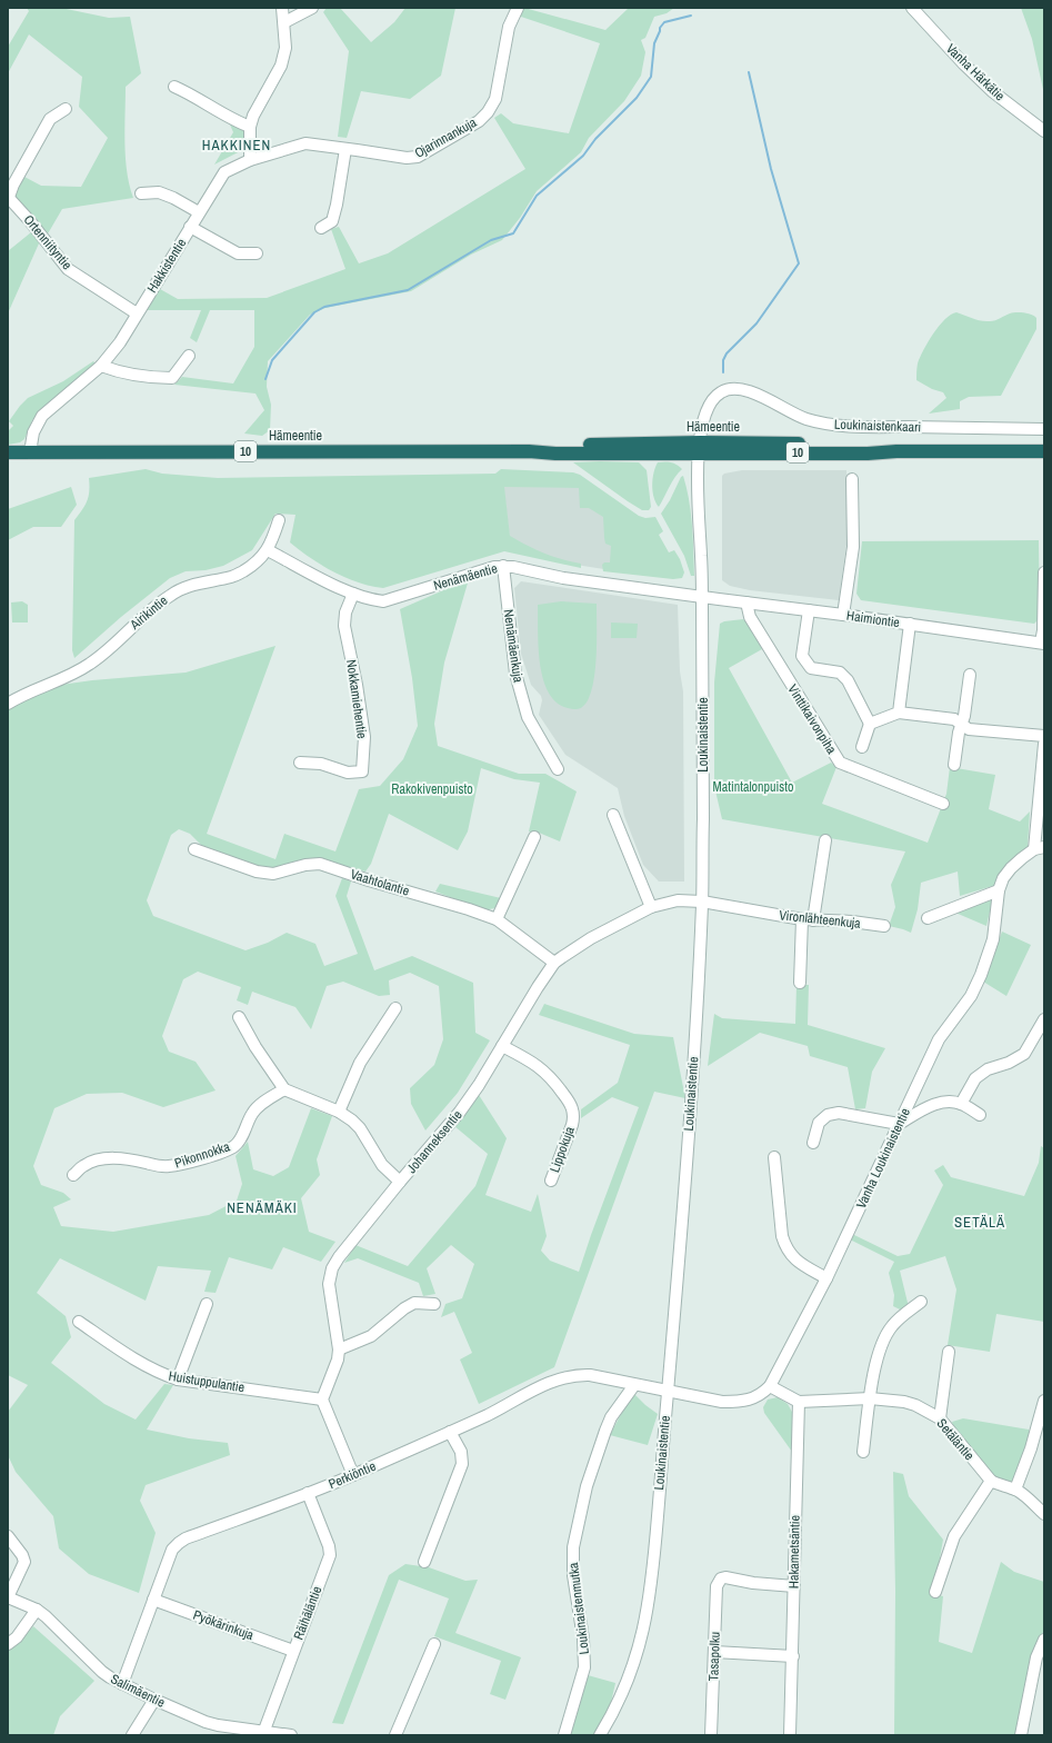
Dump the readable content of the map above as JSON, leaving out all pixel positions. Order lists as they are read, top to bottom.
{
  "streets": {
    "highway": ["Hämeentie", "10"],
    "street": [
      "Vanha Härkätie",
      "Ojarinnankuja",
      "Ortenniityntie",
      "Hakkistentie",
      "Loukinaistenkaari",
      "Nenämäentie",
      "Airikintie",
      "Haimiontie",
      "Nenämäenkuja",
      "Nokkamiehentie",
      "Vinttikaivonpiha",
      "Loukinaistentie",
      "Vaahtolantie",
      "Vironlähteenkuja",
      "Johanneksentie",
      "Lippokuja",
      "Pikonnokka",
      "Vanha Loukinaistentie",
      "Huistuppulantie",
      "Setäläntie",
      "Perkiöntie",
      "Hakametsäntie",
      "Loukinaistenmutka",
      "Räihäläntie",
      "Pyökärinkuja",
      "Tasapolku",
      "Salimäentie"
    ]
  },
  "crossings": [
    ["Ojarinnankuja", "Hakkistentie"],
    ["Ortenniityntie", "Hakkistentie"],
    ["Hakkistentie", "Hämeentie"],
    ["Loukinaistenkaari", "Hämeentie"],
    ["Loukinaistenkaari", "Loukinaistentie"],
    ["Hämeentie", "Loukinaistentie"],
    ["Nenämäentie", "Airikintie"],
    ["Nenämäentie", "Haimiontie"],
    ["Nenämäentie", "Nenämäenkuja"],
    ["Nenämäentie", "Nokkamiehentie"],
    ["Nenämäentie", "Loukinaistentie"],
    ["Haimiontie", "Vinttikaivonpiha"],
    ["Haimiontie", "Loukinaistentie"],
    ["Loukinaistentie", "Vironlähteenkuja"],
    ["Loukinaistentie", "Johanneksentie"],
    ["Loukinaistentie", "Vanha Loukinaistentie"],
    ["Loukinaistentie", "Perkiöntie"],
    ["Vaahtolantie", "Johanneksentie"],
    ["Vironlähteenkuja", "Johanneksentie"],
    ["Johanneksentie", "Lippokuja"],
    ["Johanneksentie", "Huistuppulantie"],
    ["Vanha Loukinaistentie", "Perkiöntie"],
    ["Setäläntie", "Hakametsäntie"],
    ["Perkiöntie", "Loukinaistenmutka"],
    ["Perkiöntie", "Räihäläntie"],
    ["Perkiöntie", "Pyökärinkuja"],
    ["Perkiöntie", "Salimäentie"],
    ["Hakametsäntie", "Tasapolku"],
    ["Räihäläntie", "Pyökärinkuja"],
    ["Räihäläntie", "Salimäentie"]
  ],
  "districts": ["HAKKINEN", "NENÄMÄKI", "SETÄLÄ"],
  "parks": ["Matintalonpuisto", "Rakokivenpuisto"]
}
